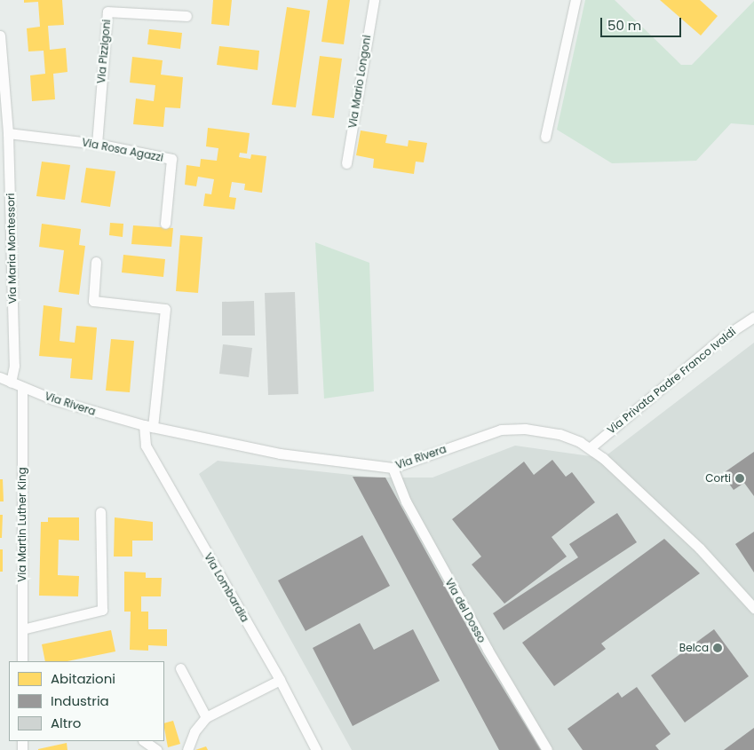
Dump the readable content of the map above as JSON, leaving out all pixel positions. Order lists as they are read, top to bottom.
{
  "streets": {
    "street": [
      "Via Pizzigoni",
      "Via Mario Longoni",
      "Via Rosa Agazzi",
      "Via Maria Montessori",
      "Via Privata Padre Franco Ivaldi",
      "Via Rivera",
      "Via Martin Luther King",
      "Via Lombardia",
      "Via del Dosso"
    ]
  },
  "crossings": [
    ["Via Pizzigoni", "Via Rosa Agazzi"],
    ["Via Rosa Agazzi", "Via Maria Montessori"],
    ["Via Maria Montessori", "Via Rivera"],
    ["Via Privata Padre Franco Ivaldi", "Via Rivera"],
    ["Via Rivera", "Via Martin Luther King"],
    ["Via Rivera", "Via Lombardia"],
    ["Via Rivera", "Via del Dosso"]
  ],
  "places": ["Corti", "Belca"],
  "legend": ["Abitazioni", "Industria", "Altro"],
  "scale_bar": "50 m"
}
